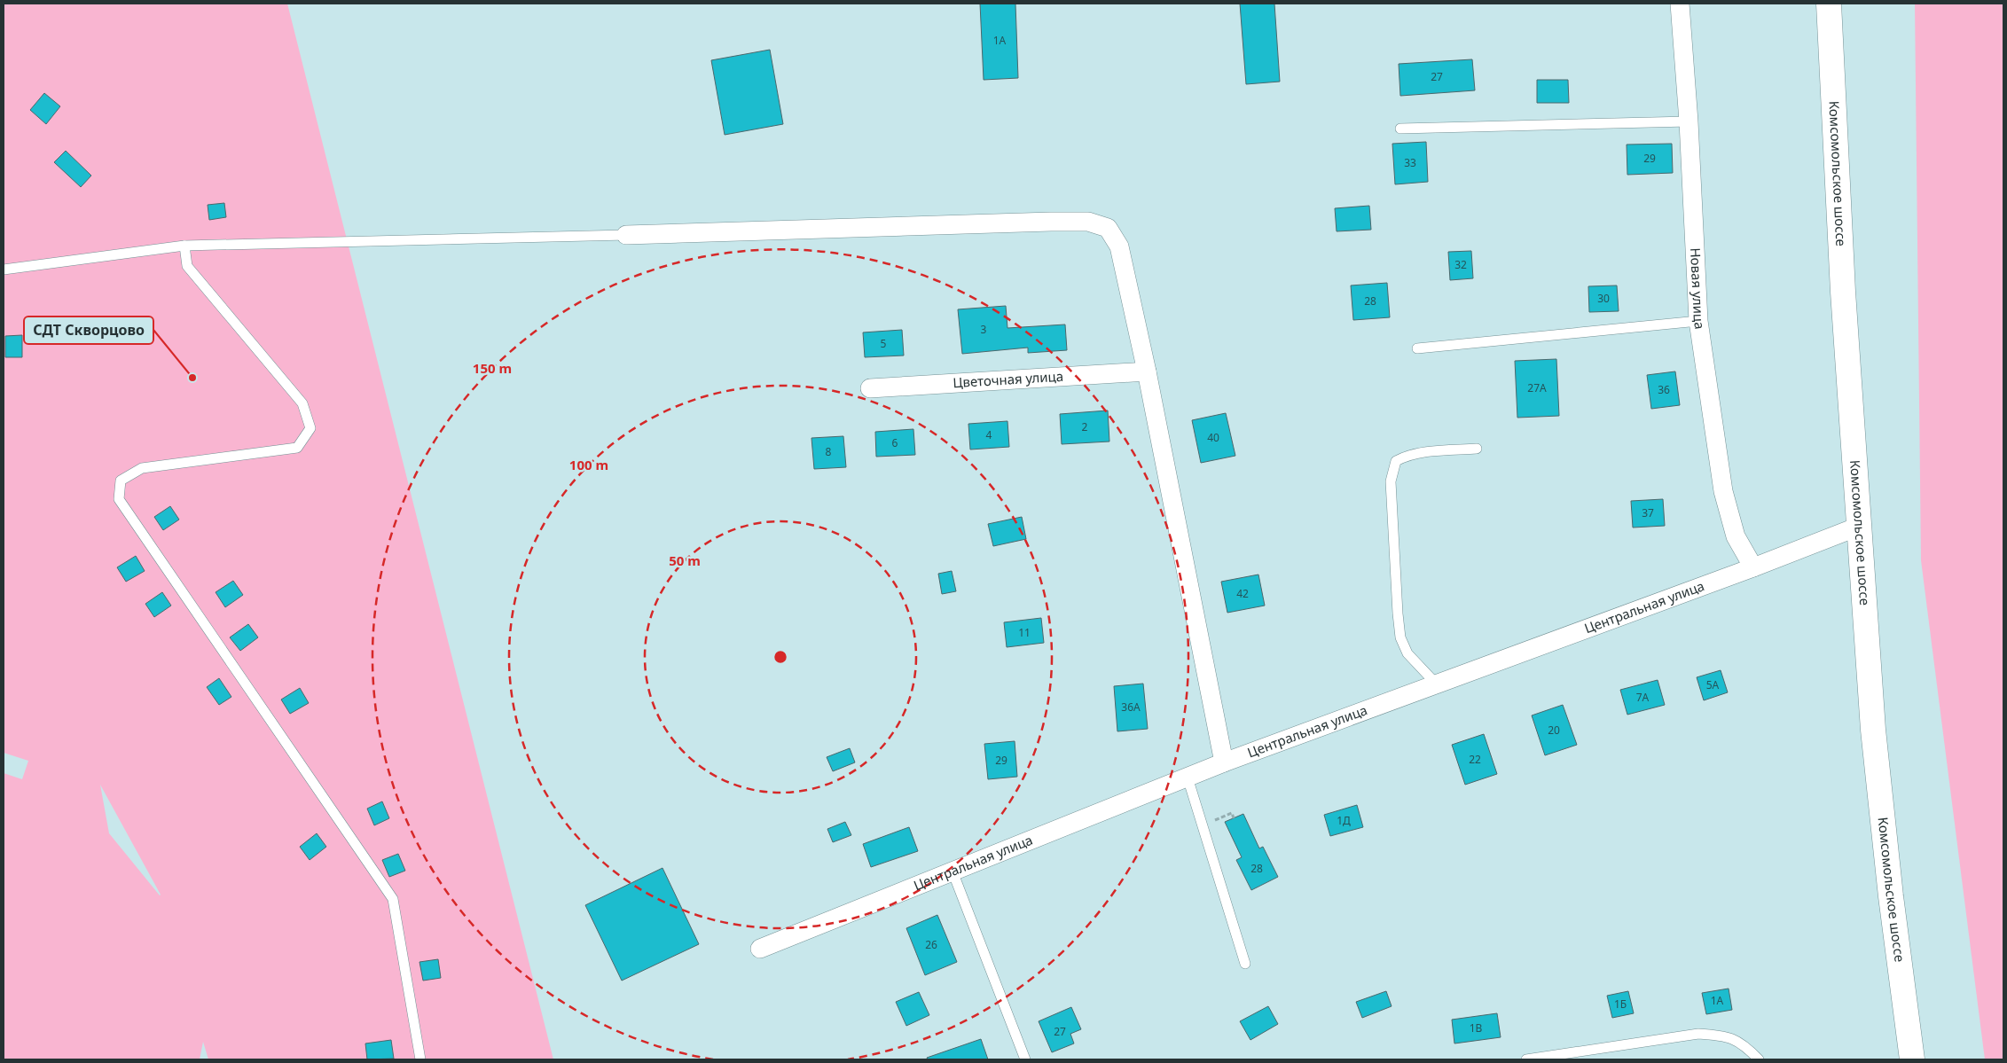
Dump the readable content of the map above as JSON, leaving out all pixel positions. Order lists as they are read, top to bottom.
{
  "streets": {
    "highway": ["Комсомольское шоссе"],
    "street": ["Новая улица", "Цветочная улица", "Центральная улица"]
  },
  "crossings": [
    ["Комсомольское шоссе", "Центральная улица"],
    ["Новая улица", "Центральная улица"]
  ],
  "places": ["СДТ Скворцово"],
  "house_numbers": [
    "1А",
    "27",
    "29",
    "33",
    "32",
    "30",
    "28",
    "3",
    "5",
    "27А",
    "36",
    "2",
    "4",
    "40",
    "6",
    "8",
    "37",
    "42",
    "11",
    "5А",
    "7А",
    "36А",
    "20",
    "22",
    "29",
    "1Д",
    "28",
    "26",
    "1А",
    "1Б",
    "1В",
    "27"
  ],
  "rings": ["150 m", "100 m", "50 m"]
}
